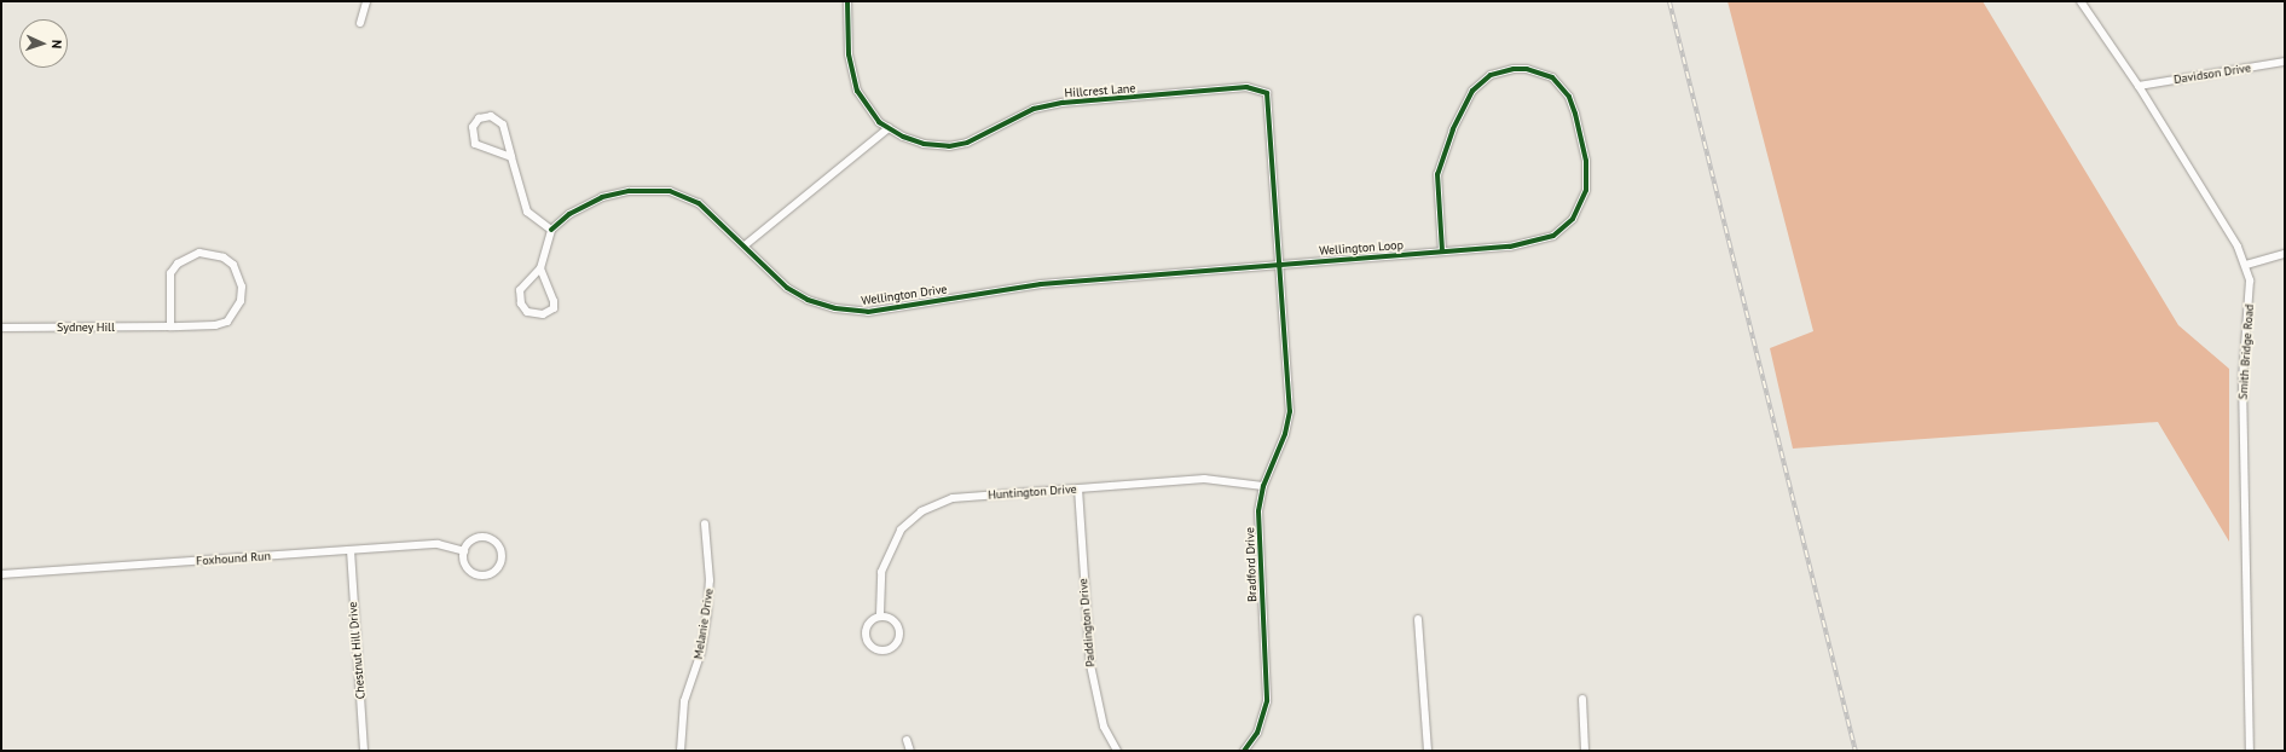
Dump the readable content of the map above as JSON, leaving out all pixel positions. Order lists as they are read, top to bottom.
{
  "streets": {
    "street": [
      "Davidson Drive",
      "Hillcrest Lane",
      "Wellington Loop",
      "Wellington Drive",
      "Sydney Hill",
      "Smith Bridge Road",
      "Huntington Drive",
      "Foxhound Run",
      "Bradford Drive",
      "Paddington Drive",
      "Melanie Drive",
      "Chestnut Hill Drive"
    ]
  },
  "crossings": [
    ["Davidson Drive", "Smith Bridge Road"],
    ["Hillcrest Lane", "Bradford Drive"],
    ["Wellington Loop", "Wellington Drive"],
    ["Wellington Loop", "Bradford Drive"],
    ["Wellington Drive", "Bradford Drive"],
    ["Huntington Drive", "Bradford Drive"],
    ["Huntington Drive", "Paddington Drive"],
    ["Foxhound Run", "Chestnut Hill Drive"]
  ],
  "north": "right"
}
